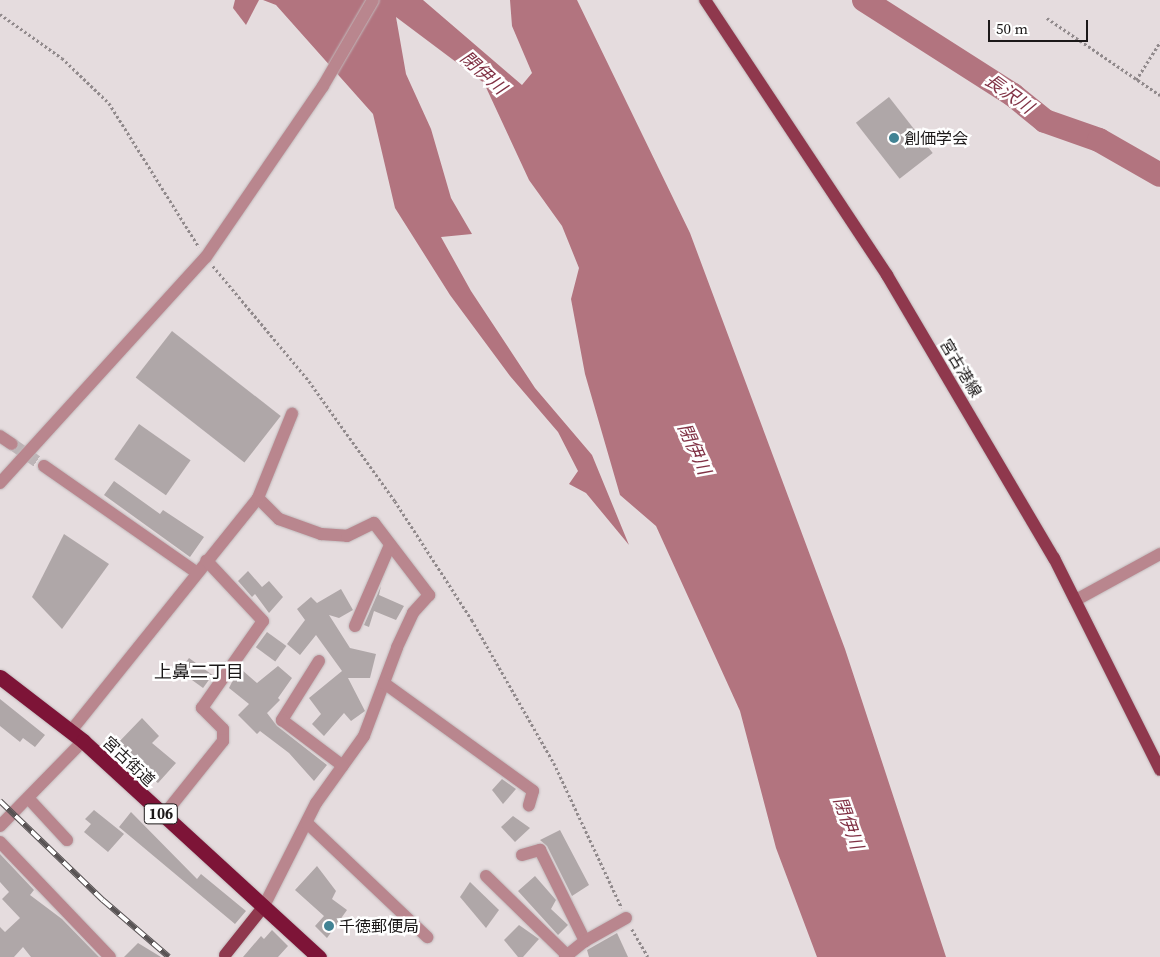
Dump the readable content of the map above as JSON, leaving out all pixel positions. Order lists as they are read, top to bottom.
{
  "streets": {
    "highway": ["宮古街道", "106"],
    "main road": ["宮古港線"]
  },
  "districts": ["上鼻二丁目"],
  "water": ["閉伊川", "長沢川"],
  "places": ["創価学会", "千徳郵便局"],
  "scale_bar": "50 m"
}
